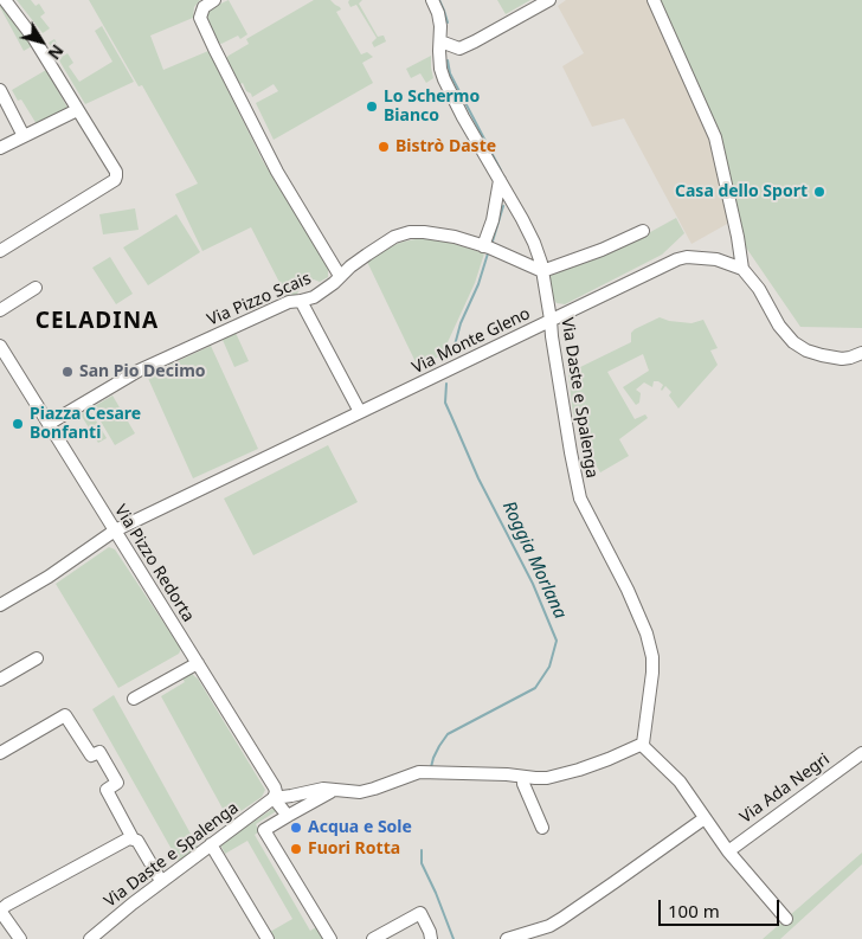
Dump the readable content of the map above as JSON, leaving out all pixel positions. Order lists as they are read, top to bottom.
{
  "streets": {
    "street": [
      "Via Pizzo Scais",
      "Via Monte Gleno",
      "Via Daste e Spalenga",
      "Via Pizzo Redorta",
      "Via Ada Negri"
    ]
  },
  "crossings": [
    ["Via Pizzo Scais", "Via Pizzo Redorta"],
    ["Via Monte Gleno", "Via Daste e Spalenga"],
    ["Via Monte Gleno", "Via Pizzo Redorta"],
    ["Via Daste e Spalenga", "Via Pizzo Redorta"]
  ],
  "districts": ["CELADINA"],
  "water": ["Roggia Morlana"],
  "places": [
    "Lo Schermo Bianco",
    "Bistrò Daste",
    "Casa dello Sport",
    "San Pio Decimo",
    "Piazza Cesare Bonfanti",
    "Acqua e Sole",
    "Fuori Rotta"
  ],
  "scale_bar": "100 m",
  "north": "bottom right"
}
